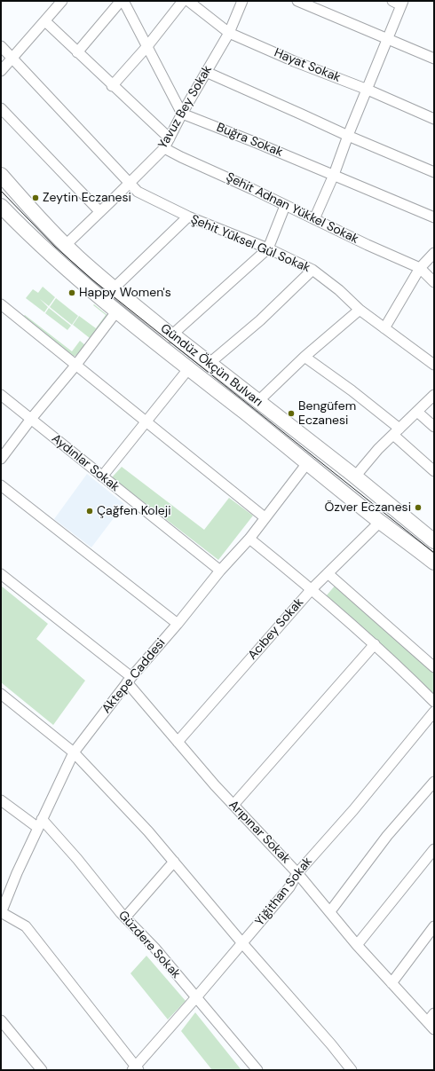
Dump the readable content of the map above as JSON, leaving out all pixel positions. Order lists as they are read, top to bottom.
{
  "streets": {
    "street": [
      "Hayat Sokak",
      "Yavuz Bey Sokak",
      "Buğra Sokak",
      "Şehit Adnan Yükkel Sokak",
      "Şehit Yüksel Gül Sokak",
      "Gündüz Ökçün Bulvarı",
      "Aydınlar Sokak",
      "Acıbey Sokak",
      "Aktepe Caddesi",
      "Arıpınar Sokak",
      "Yiğithan Sokak",
      "Güzdere Sokak"
    ]
  },
  "crossings": [
    ["Hayat Sokak", "Yavuz Bey Sokak"],
    ["Yavuz Bey Sokak", "Buğra Sokak"],
    ["Yavuz Bey Sokak", "Şehit Adnan Yükkel Sokak"],
    ["Yavuz Bey Sokak", "Şehit Yüksel Gül Sokak"],
    ["Yavuz Bey Sokak", "Gündüz Ökçün Bulvarı"],
    ["Gündüz Ökçün Bulvarı", "Acıbey Sokak"],
    ["Gündüz Ökçün Bulvarı", "Aktepe Caddesi"],
    ["Aydınlar Sokak", "Aktepe Caddesi"],
    ["Acıbey Sokak", "Arıpınar Sokak"],
    ["Aktepe Caddesi", "Arıpınar Sokak"],
    ["Aktepe Caddesi", "Güzdere Sokak"],
    ["Arıpınar Sokak", "Yiğithan Sokak"],
    ["Yiğithan Sokak", "Güzdere Sokak"]
  ],
  "places": [
    "Zeytin Eczanesi",
    "Happy Women's",
    "Bengüfem Eczanesi",
    "Özver Eczanesi",
    "Çağfen Koleji"
  ]
}
